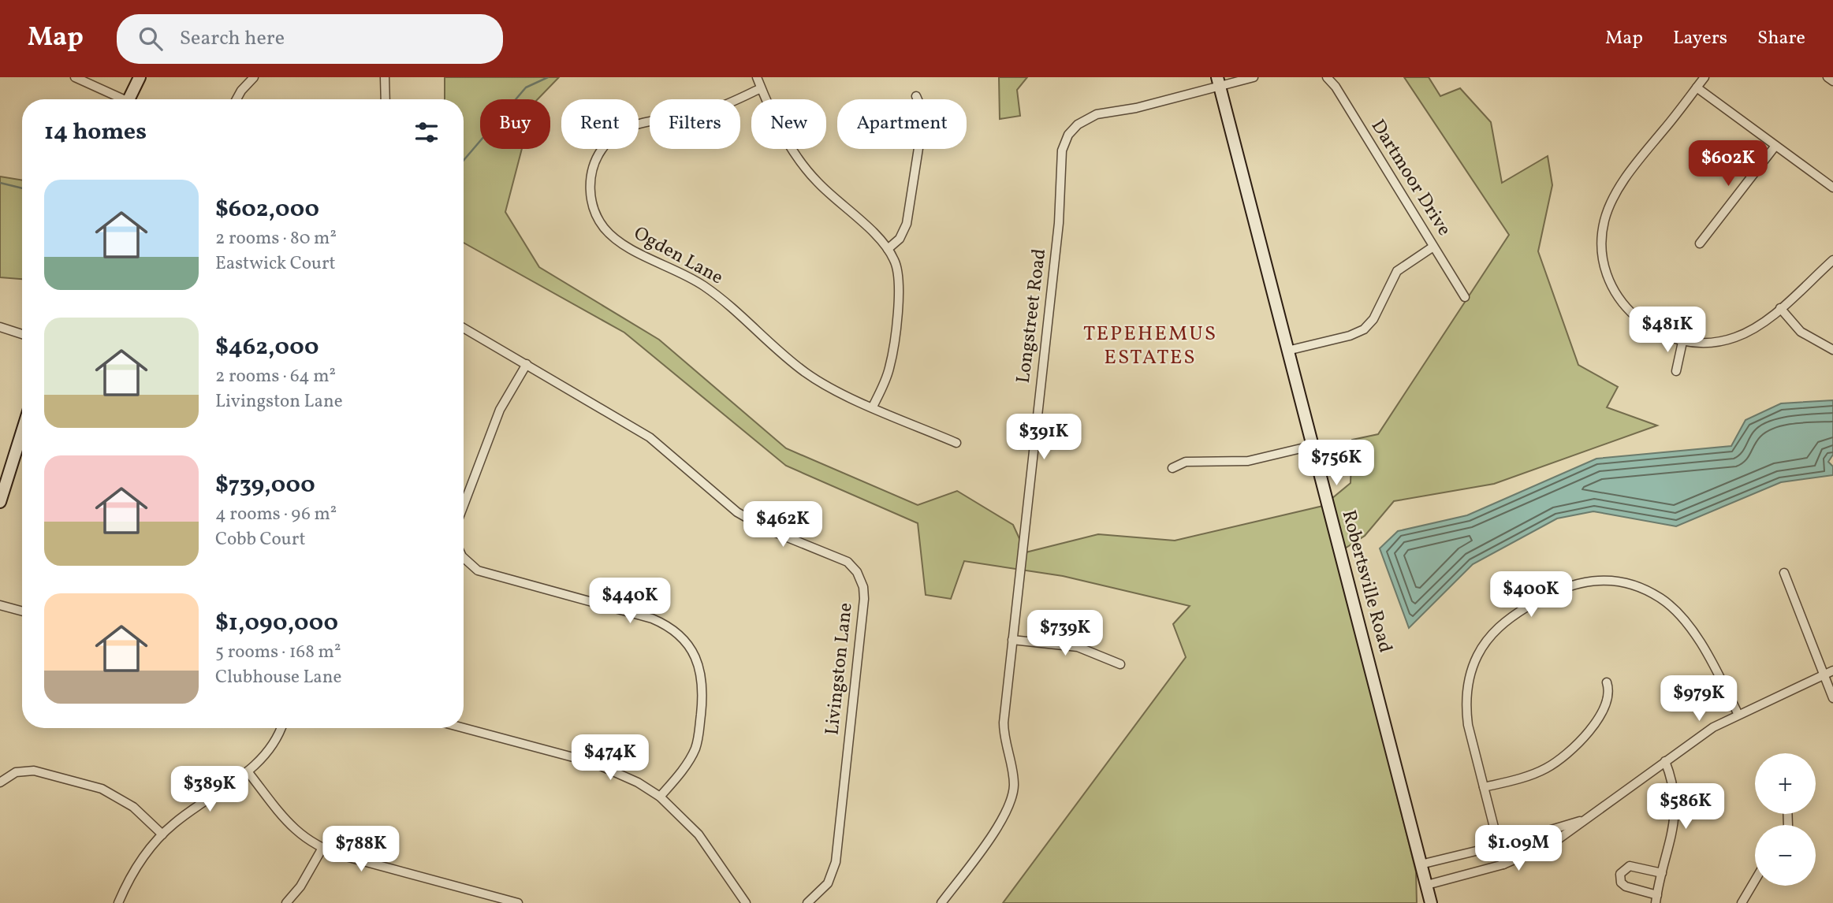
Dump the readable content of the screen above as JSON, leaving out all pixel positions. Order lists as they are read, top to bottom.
{
  "streets": {
    "street": [
      "Dartmoor Drive",
      "Ogden Lane",
      "Longstreet Road",
      "Robertsville Road",
      "Livingston Lane"
    ]
  },
  "crossings": [
    ["Longstreet Road", "Robertsville Road"]
  ],
  "districts": ["TEPEHEMUS ESTATES"],
  "page": {
    "header": "Map",
    "search": "Search here",
    "nav": ["Map", "Layers", "Share"],
    "chip": [
      "Buy",
      "Rent",
      "Filters",
      "New",
      "Apartment"
    ],
    "heading": "14 homes",
    "price": [
      "$602K",
      "$481K",
      "$391K",
      "$756K",
      "$462K",
      "$400K",
      "$440K",
      "$739K",
      "$979K",
      "$474K",
      "$389K",
      "$586K",
      "$1.09M",
      "$788K"
    ],
    "list": [
      {
        "name": "$602,000",
        "note": "2 rooms · 80 m² · Eastwick Court"
      },
      {
        "name": "$462,000",
        "note": "2 rooms · 64 m² · Livingston Lane"
      },
      {
        "name": "$739,000",
        "note": "4 rooms · 96 m² · Cobb Court"
      },
      {
        "name": "$1,090,000",
        "note": "5 rooms · 168 m² · Clubhouse Lane"
      }
    ],
    "map_buttons": ["+", "−"]
  }
}
